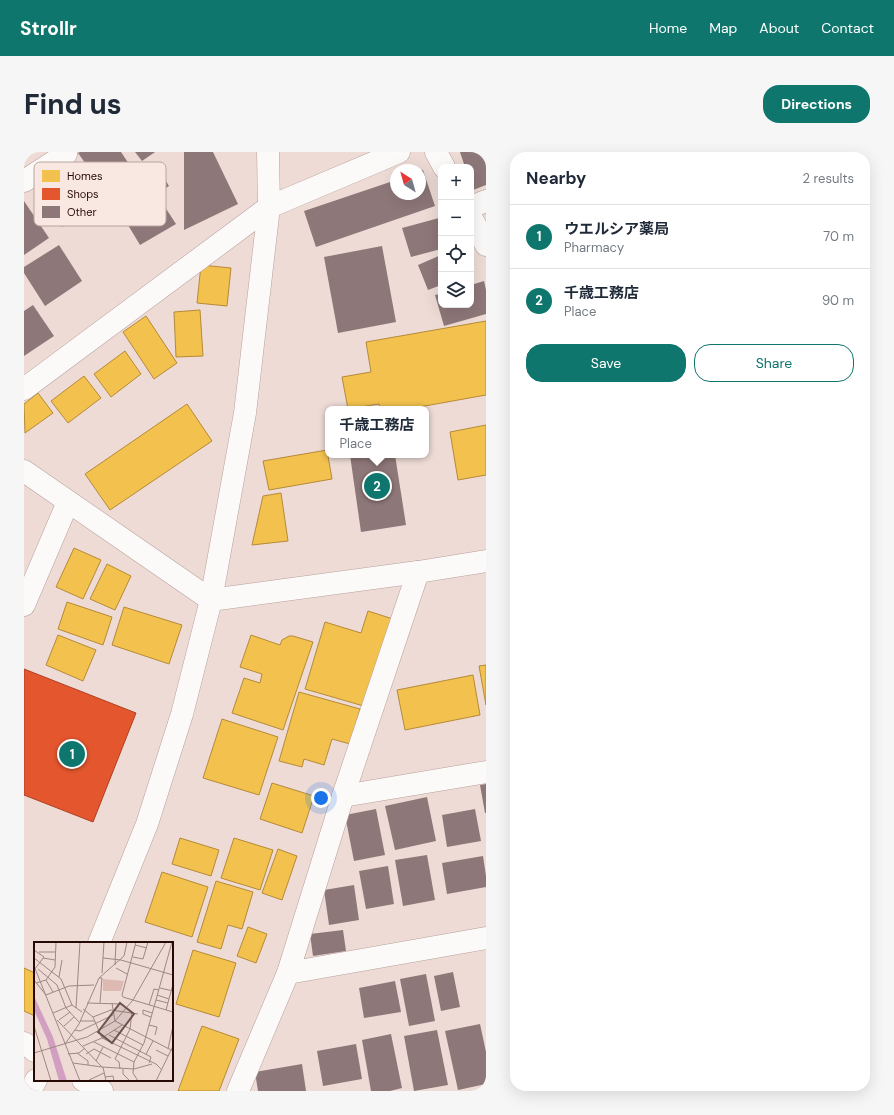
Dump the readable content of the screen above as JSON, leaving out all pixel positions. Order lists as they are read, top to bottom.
{
  "legend": ["Homes", "Shops", "Other"],
  "north": "top left",
  "page": {
    "header": "Strollr",
    "nav": [
      "Home",
      "Map",
      "About",
      "Contact"
    ],
    "buttons": [
      "Directions",
      ["Save", "Share"]
    ],
    "title": "Find us",
    "heading": ["Nearby", "2 results"],
    "map_buttons": ["+", "−"],
    "list": [
      {
        "mark": "1",
        "name": "ウエルシア薬局",
        "note": "Pharmacy",
        "value": "70 m"
      },
      {
        "mark": "2",
        "name": "千歳工務店",
        "note": "Place",
        "value": "90 m"
      }
    ],
    "popup": ["千歳工務店", "Place"],
    "pins": ["2", "1"]
  }
}
